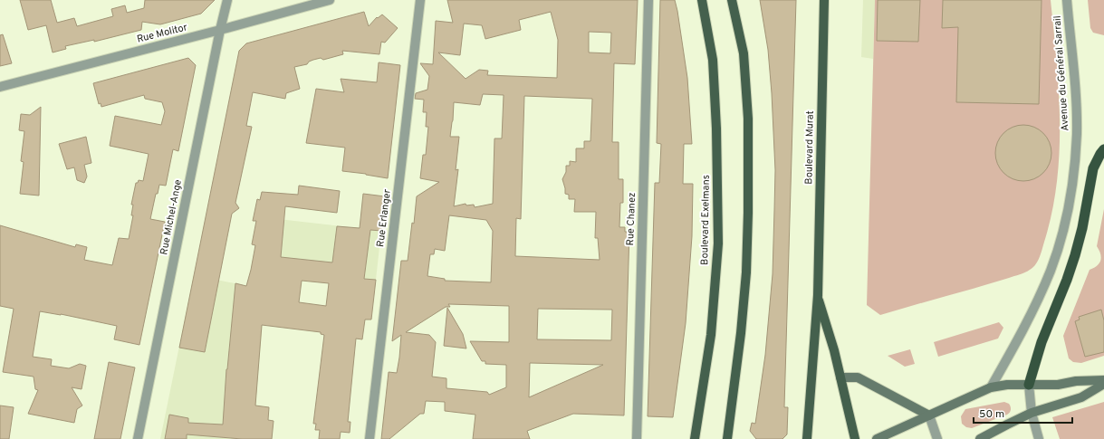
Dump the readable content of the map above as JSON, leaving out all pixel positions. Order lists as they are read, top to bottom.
{
  "streets": {
    "main road": ["Boulevard Murat", "Boulevard Exelmans"],
    "street": [
      "Rue Molitor",
      "Avenue du Général Sarrail",
      "Rue Michel-Ange",
      "Rue Erlanger",
      "Rue Chanez"
    ]
  },
  "crossings": [
    ["Rue Molitor", "Rue Michel-Ange"]
  ],
  "scale_bar": "50 m"
}
